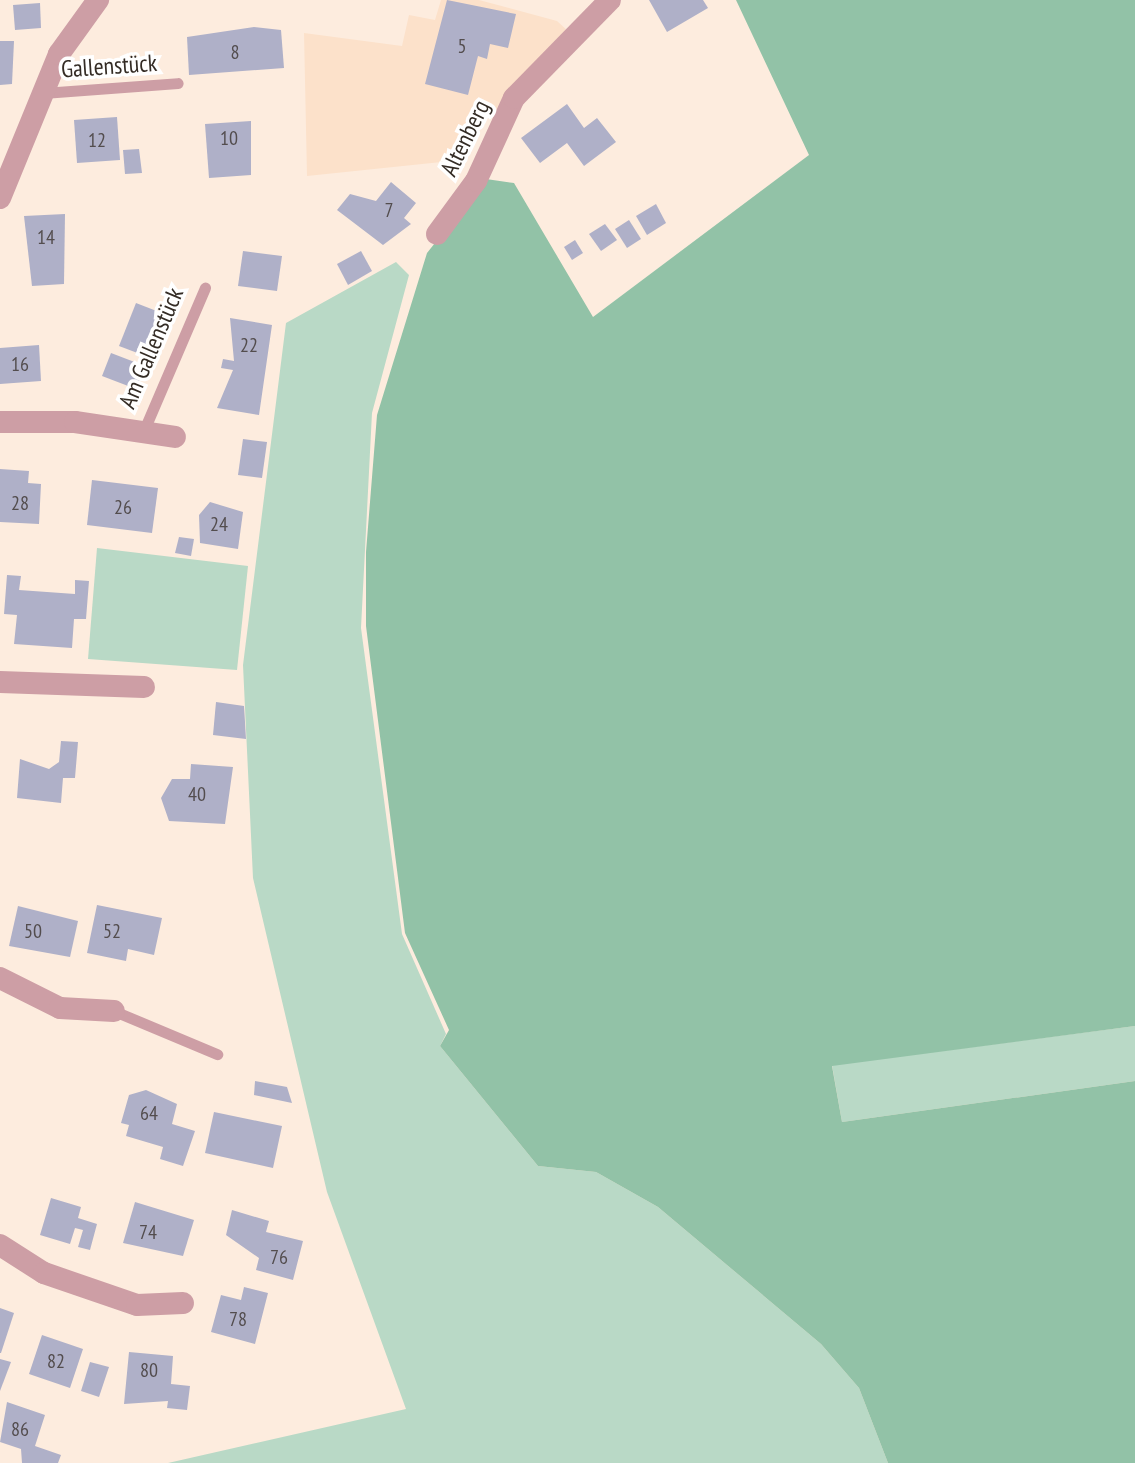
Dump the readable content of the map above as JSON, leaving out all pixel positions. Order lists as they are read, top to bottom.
{
  "streets": {
    "street": ["Altenberg", "Am Gallenstück"],
    "lane": ["Gallenstück"]
  },
  "house_numbers": [
    "5",
    "8",
    "10",
    "12",
    "7",
    "14",
    "22",
    "16",
    "28",
    "26",
    "24",
    "40",
    "50",
    "52",
    "64",
    "74",
    "76",
    "78",
    "82",
    "80",
    "86"
  ]
}
